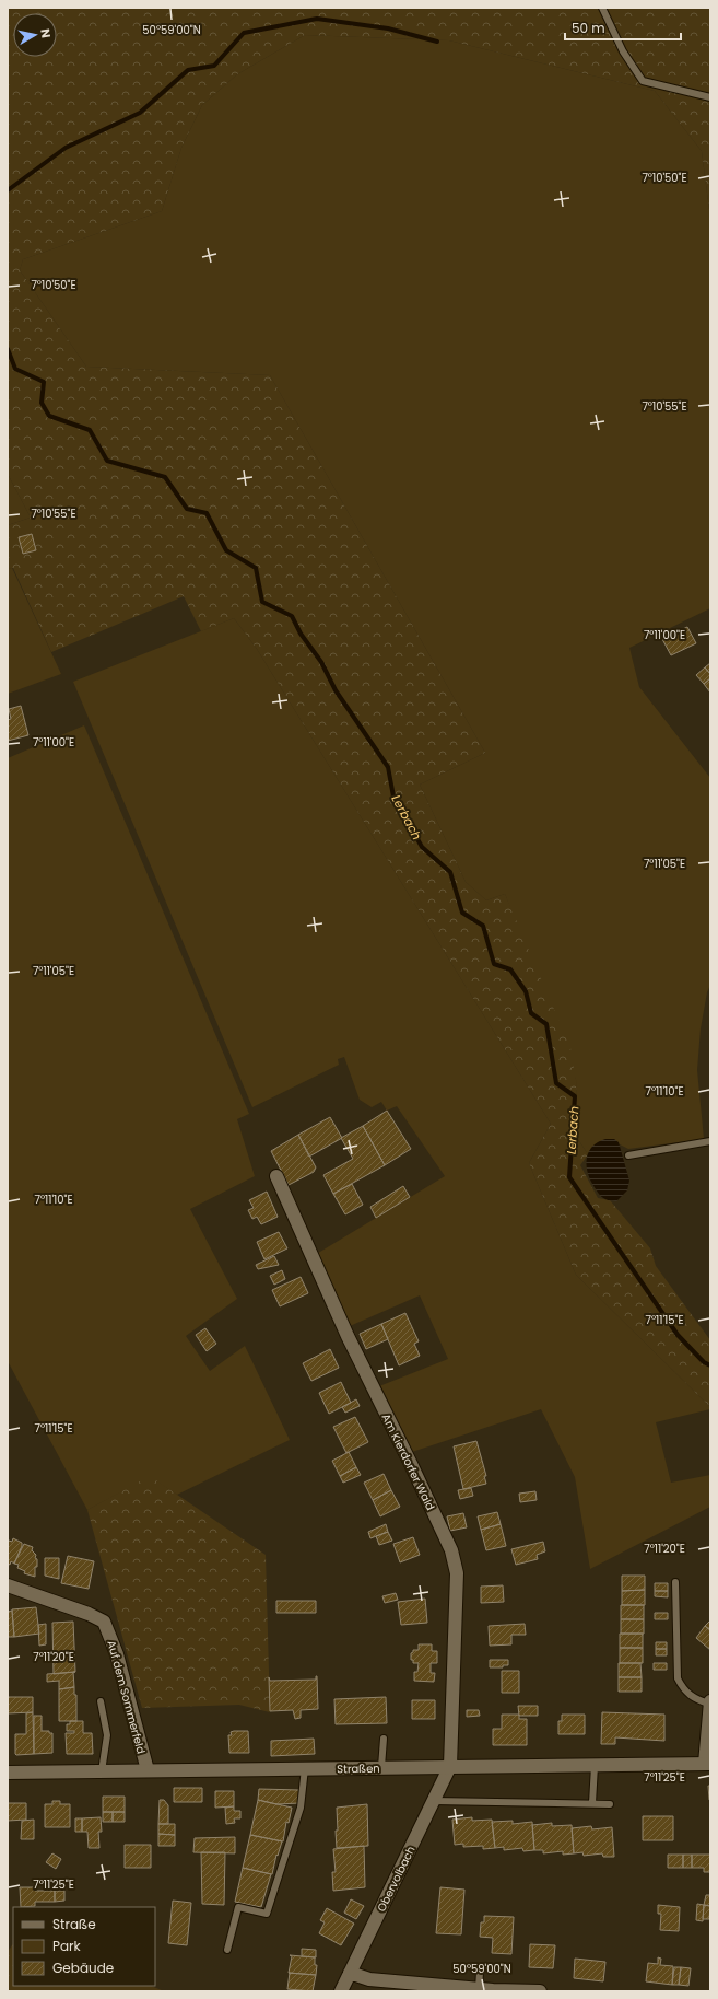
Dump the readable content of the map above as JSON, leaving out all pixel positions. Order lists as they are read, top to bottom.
{
  "streets": {
    "street": [
      "Am Kierdorfer Wald",
      "Auf dem Sommerfeld",
      "Straßen",
      "Obervolbach"
    ]
  },
  "crossings": [
    ["Am Kierdorfer Wald", "Straßen"],
    ["Am Kierdorfer Wald", "Obervolbach"],
    ["Auf dem Sommerfeld", "Straßen"],
    ["Straßen", "Obervolbach"]
  ],
  "water": ["Lerbach"],
  "legend": ["Straße", "Park", "Gebäude"],
  "scale_bar": "50 m",
  "north": "right",
  "coordinates": [
    "50°59'00\"N",
    "7°10'50\"E",
    "7°10'55\"E",
    "7°11'00\"E",
    "7°11'05\"E",
    "7°11'10\"E",
    "7°11'15\"E",
    "7°11'20\"E",
    "7°11'25\"E"
  ]
}
